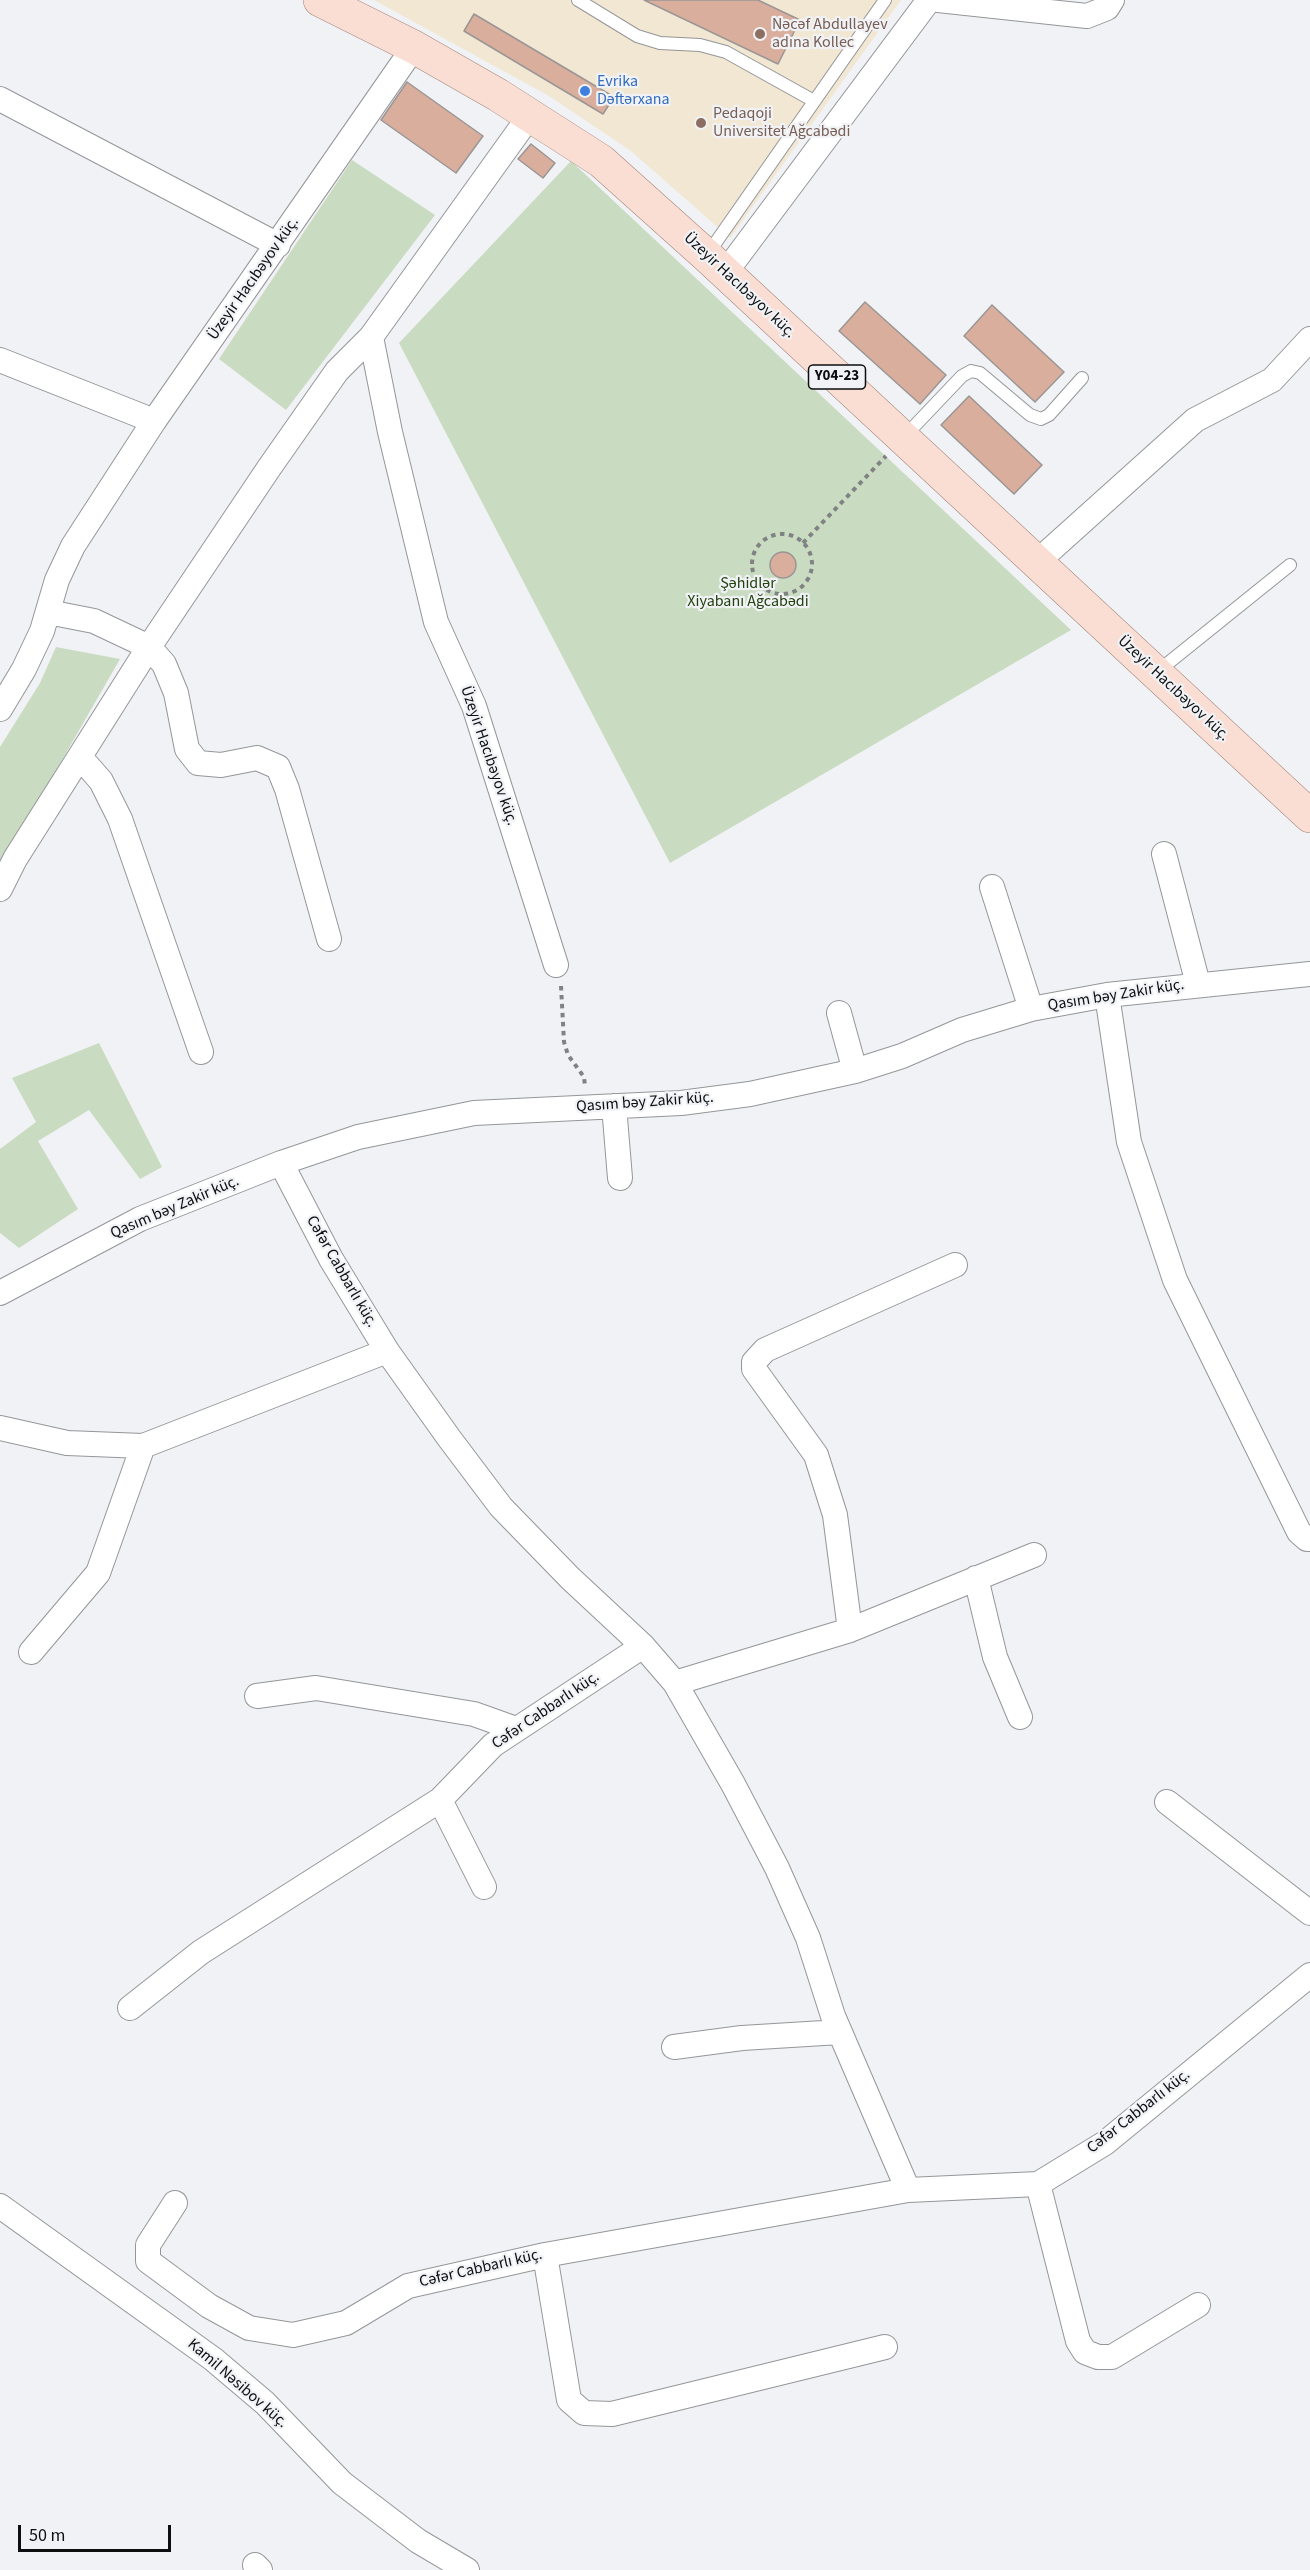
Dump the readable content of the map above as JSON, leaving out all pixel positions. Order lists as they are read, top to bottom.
{
  "streets": {
    "main road": ["Üzeyir Hacıbəyov küç.", "Y04-23"],
    "street": ["Qasım bəy Zakir küç.", "Cəfər Cabbarlı küç.", "Kamil Nəsibov küç."]
  },
  "crossings": [
    ["Qasım bəy Zakir küç.", "Cəfər Cabbarlı küç."]
  ],
  "parks": ["Şəhidlər Xiyabanı Ağcabədi"],
  "places": ["Nəcəf Abdullayev adına Kollec", "Evrika Dəftərxana", "Pedaqoji Universitet Ağcabədi"],
  "scale_bar": "50 m"
}
